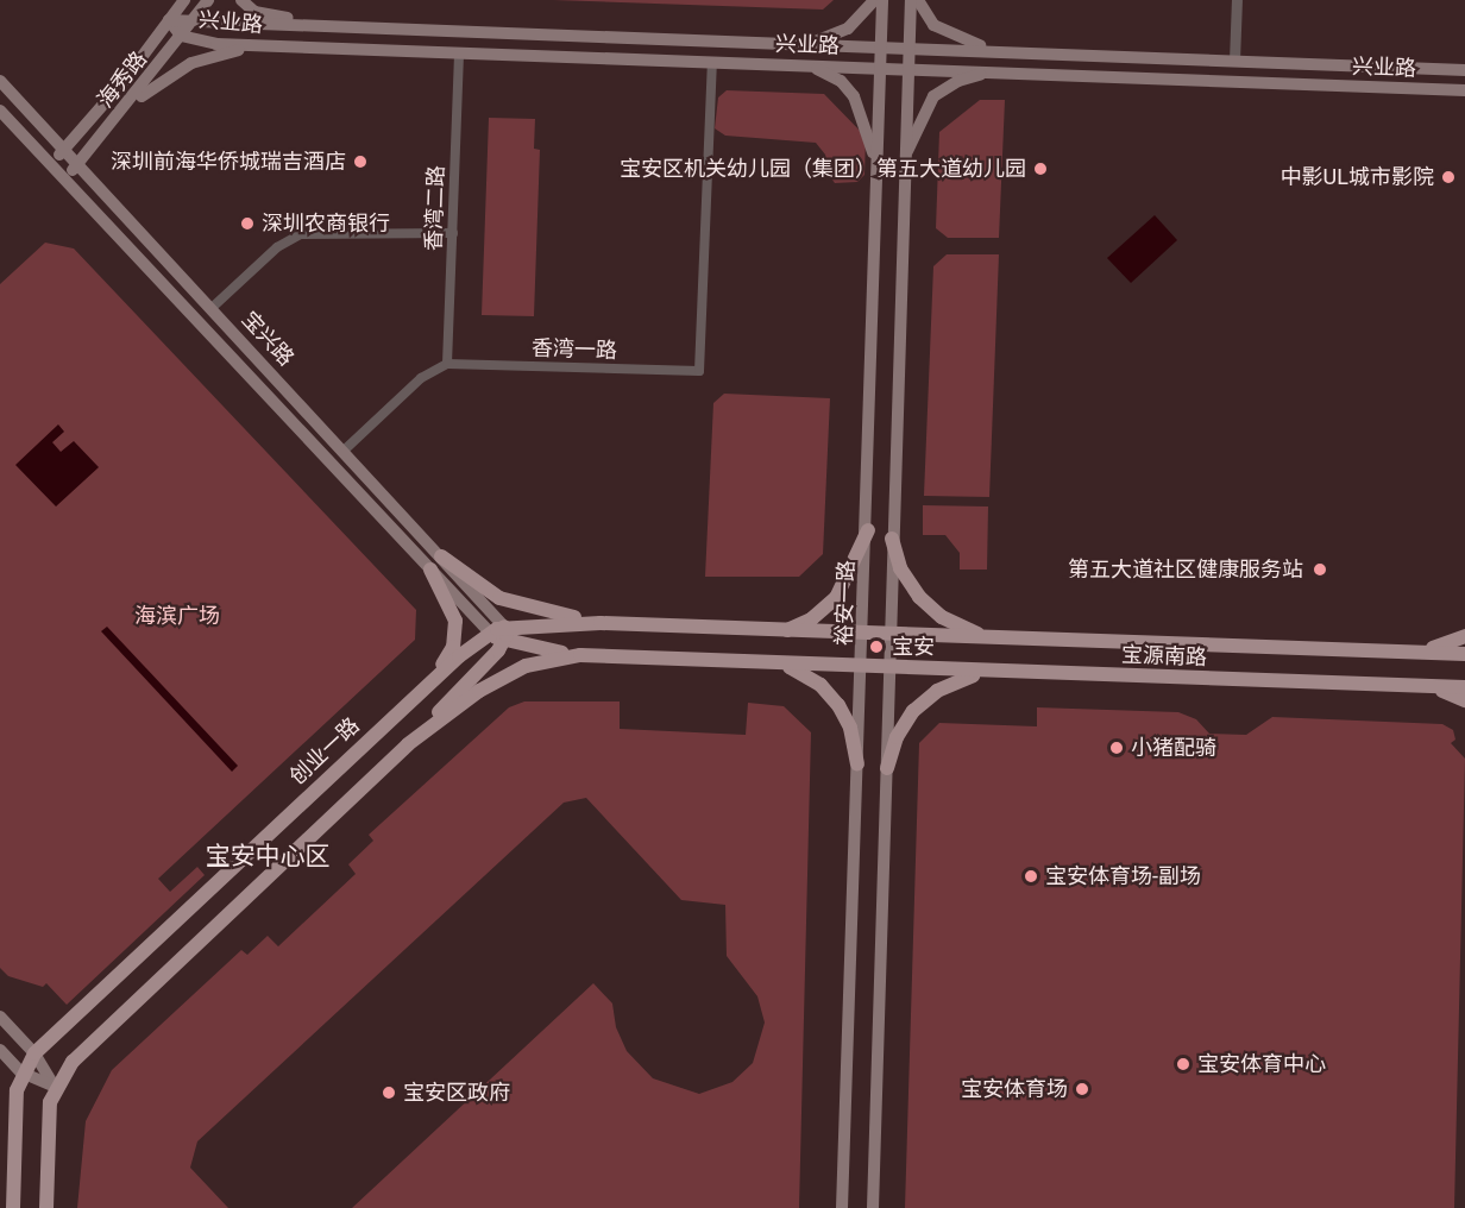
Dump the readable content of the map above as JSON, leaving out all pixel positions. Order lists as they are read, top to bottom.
{
  "streets": {
    "main road": [
      "兴业路",
      "海秀路",
      "宝兴路",
      "裕安一路",
      "宝源南路",
      "创业一路"
    ],
    "street": ["香湾二路", "香湾一路"]
  },
  "crossings": [
    ["兴业路", "海秀路"],
    ["兴业路", "香湾二路"],
    ["兴业路", "香湾一路"],
    ["兴业路", "裕安一路"],
    ["海秀路", "宝兴路"],
    ["香湾二路", "香湾一路"],
    ["宝兴路", "创业一路"],
    ["裕安一路", "宝源南路"]
  ],
  "districts": ["宝安中心区"],
  "parks": ["海滨广场"],
  "places": [
    "深圳前海华侨城瑞吉酒店",
    "宝安区机关幼儿园（集团）第五大道幼儿园",
    "中影UL城市影院",
    "深圳农商银行",
    "第五大道社区健康服务站",
    "宝安",
    "小猪配骑",
    "宝安体育场-副场",
    "宝安体育中心",
    "宝安体育场",
    "宝安区政府"
  ]
}
